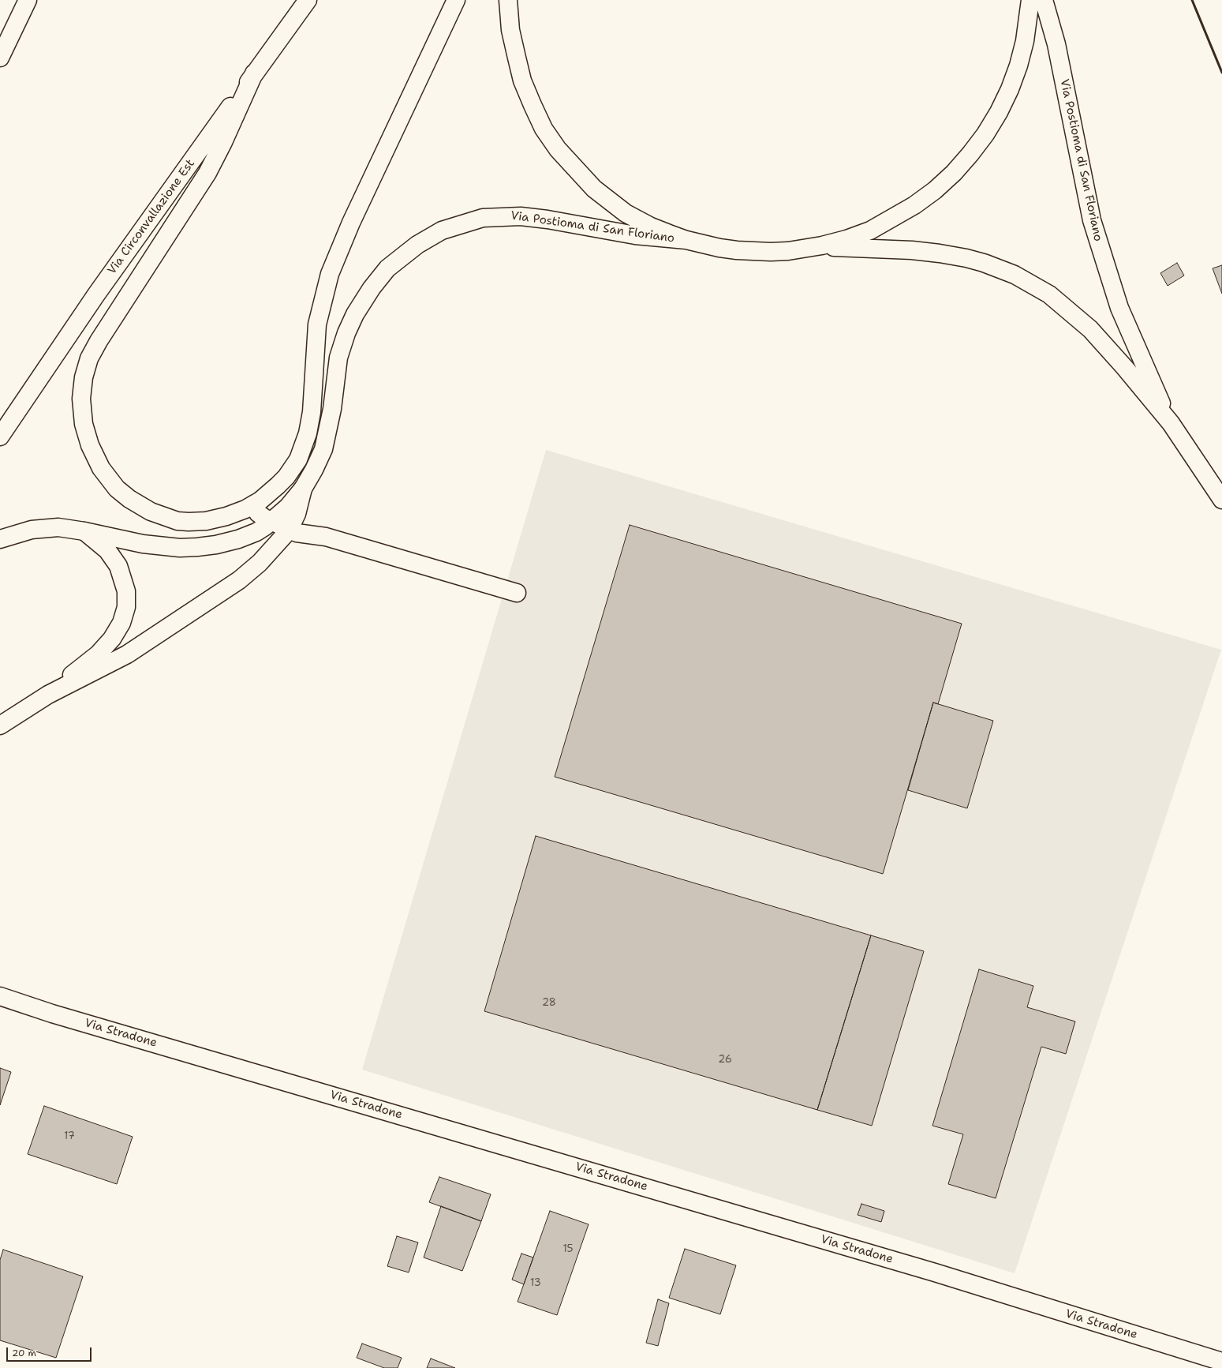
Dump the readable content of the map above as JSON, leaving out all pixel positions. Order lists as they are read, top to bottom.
{
  "streets": {
    "main road": ["Via Postioma di San Floriano", "Via Circonvallazione Est", "Via Stradone"]
  },
  "house_numbers": [
    "28",
    "26",
    "17",
    "15",
    "13"
  ],
  "scale_bar": "20 m"
}
